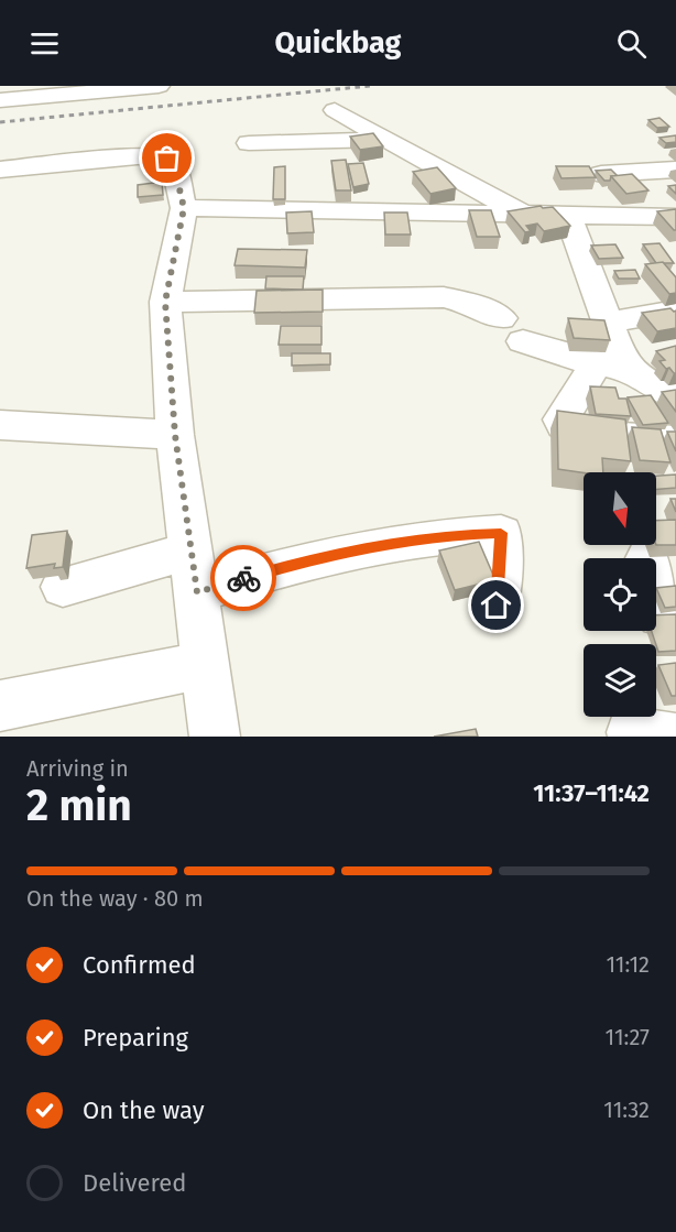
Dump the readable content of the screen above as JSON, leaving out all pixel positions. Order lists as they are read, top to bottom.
{
  "north": "bottom",
  "page": {
    "header": "Quickbag",
    "heading": ["2 min", "Arriving in", "11:37–11:42"],
    "bar": "On the way · 80 m",
    "list": [
      ["Confirmed", "11:12"],
      ["Preparing", "11:27"],
      ["On the way", "11:32"],
      "Delivered"
    ]
  }
}
